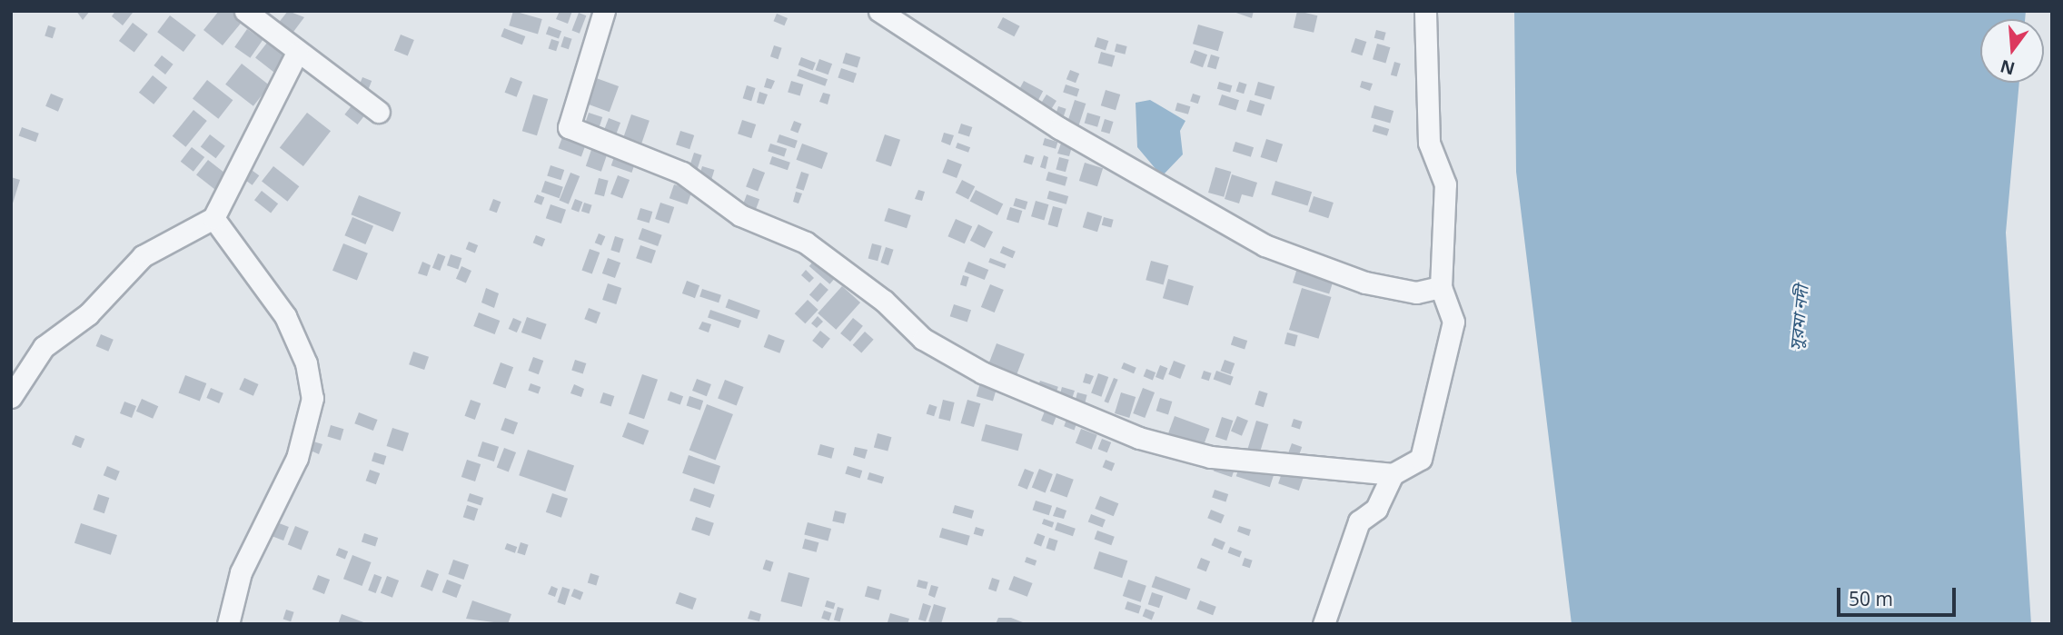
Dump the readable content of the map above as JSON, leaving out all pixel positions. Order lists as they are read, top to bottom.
{
  "water": ["সুরমা নদী"],
  "scale_bar": "50 m",
  "north": "bottom"
}
